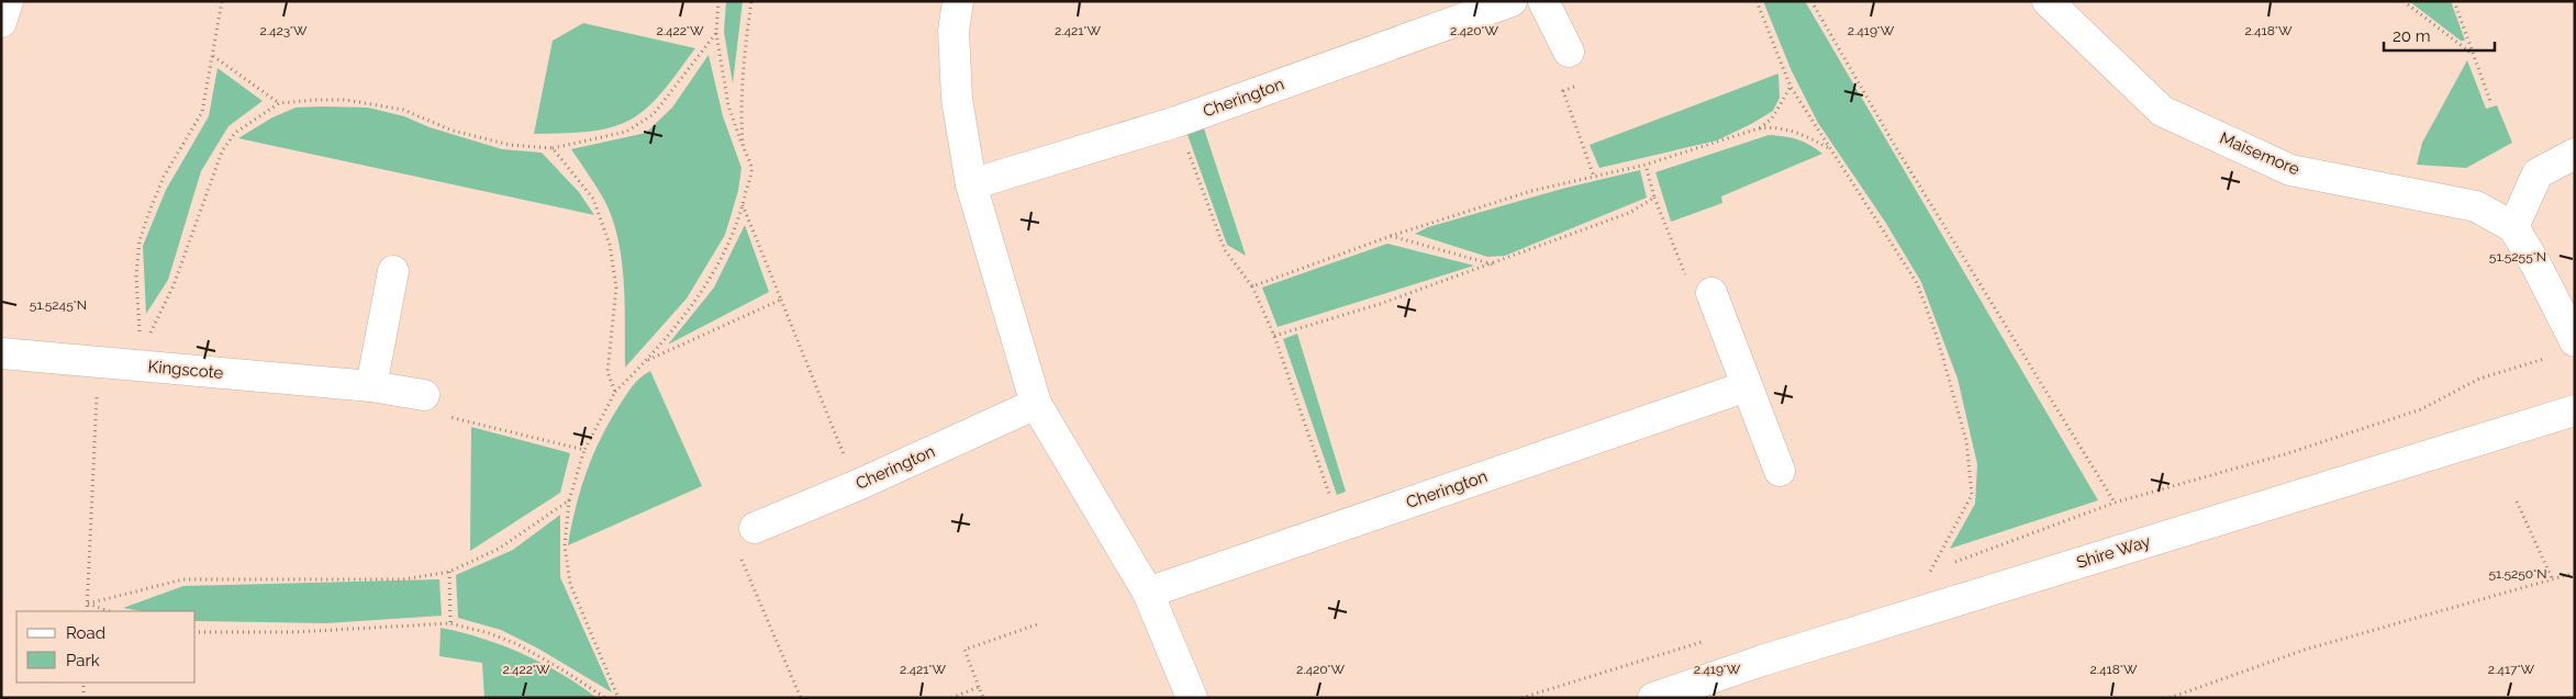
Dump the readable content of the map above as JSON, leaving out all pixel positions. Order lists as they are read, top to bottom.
{
  "streets": {
    "street": [
      "Cherington",
      "Maisemore",
      "Kingscote",
      "Shire Way"
    ]
  },
  "legend": ["Road", "Park"],
  "scale_bar": "20 m",
  "coordinates": [
    "2.423°W",
    "2.422°W",
    "2.421°W",
    "2.420°W",
    "2.419°W",
    "2.418°W",
    "51.5255°N",
    "51.5245°N",
    "51.5250°N",
    "2.417°W"
  ]
}
